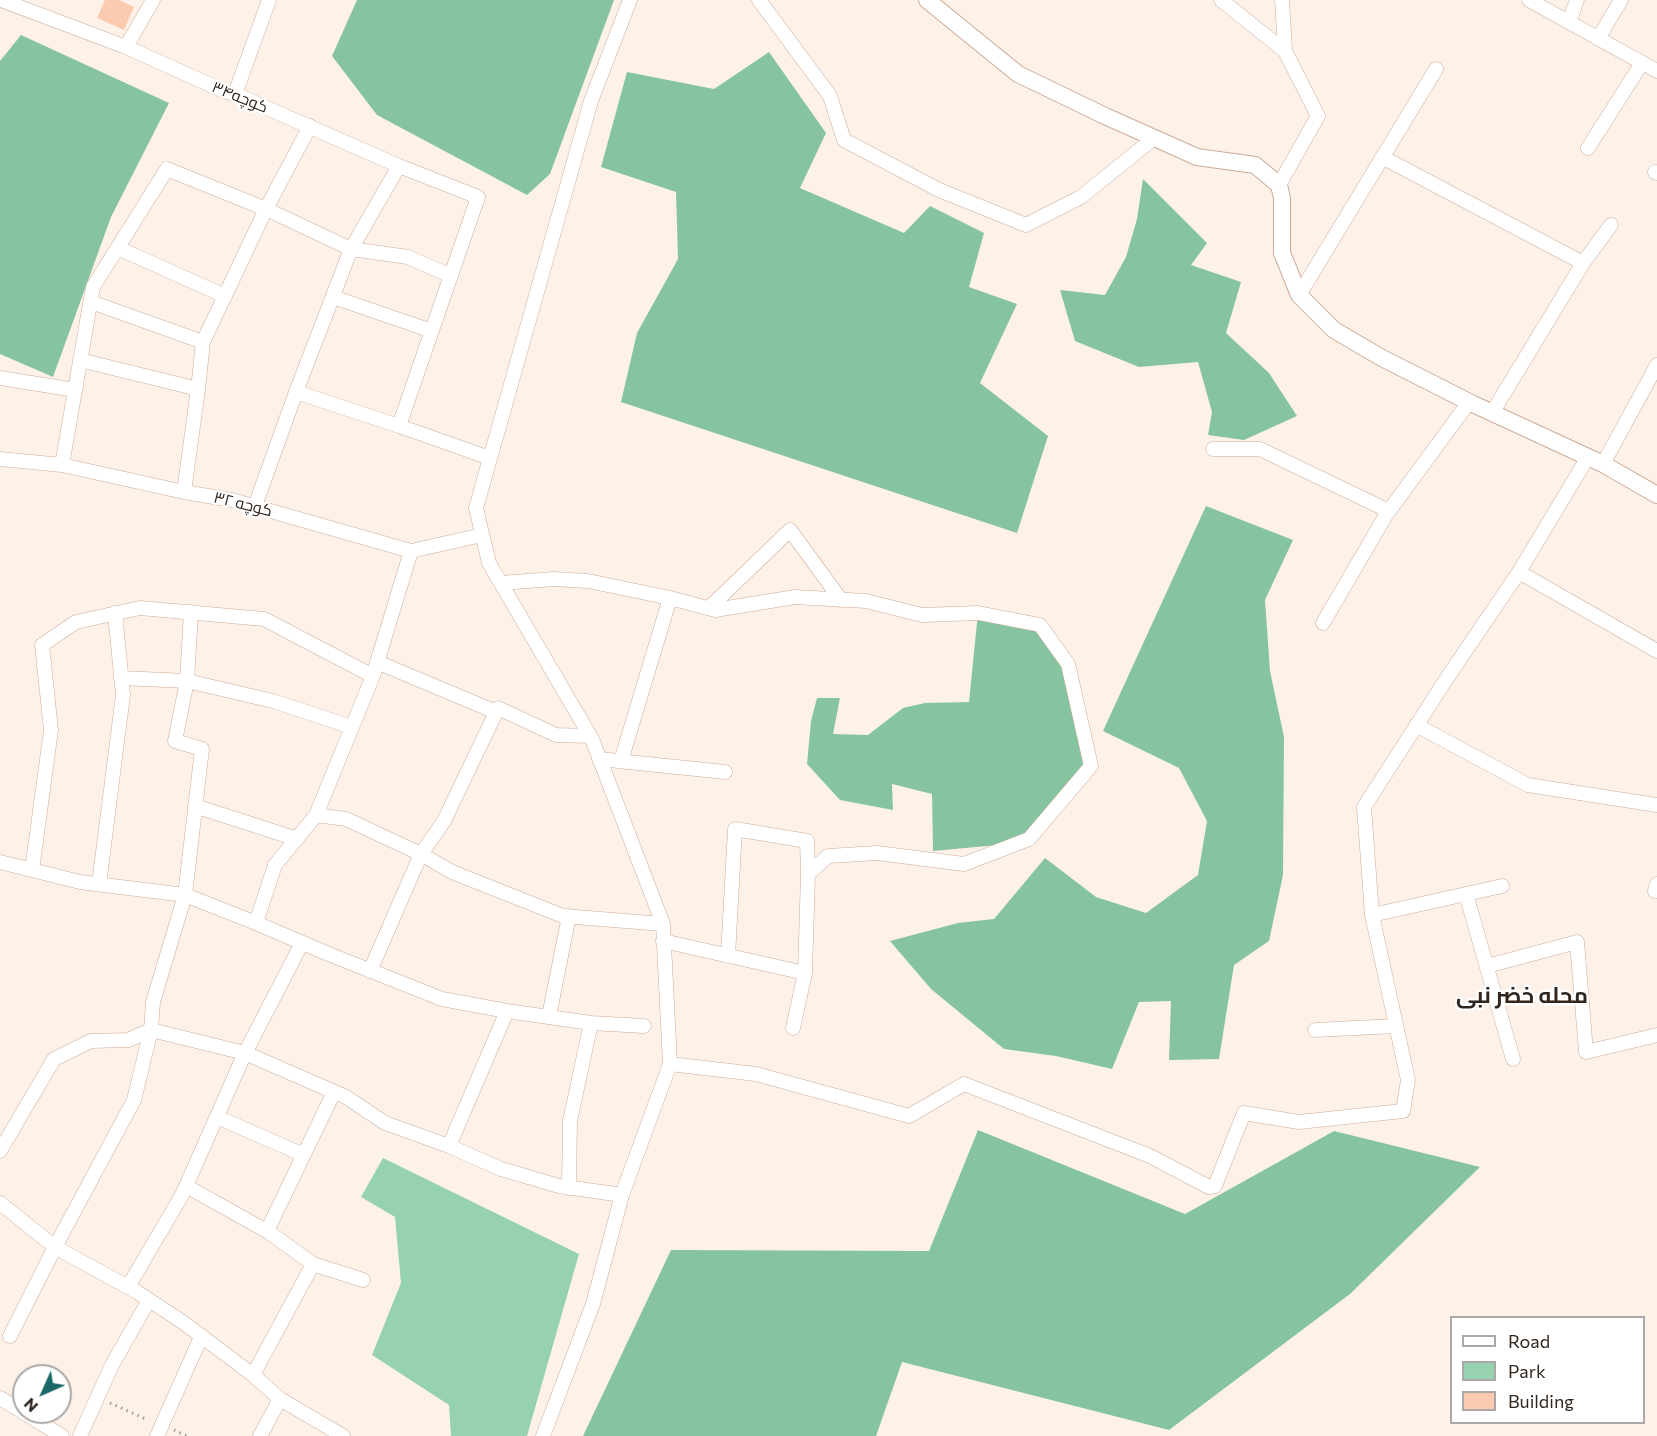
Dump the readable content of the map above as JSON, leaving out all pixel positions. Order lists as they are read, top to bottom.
{
  "streets": {
    "street": ["کوچه۳۴", "کوچه ۳۲"]
  },
  "districts": ["محله خضر نبی"],
  "legend": ["Road", "Park", "Building"],
  "north": "bottom left"
}
